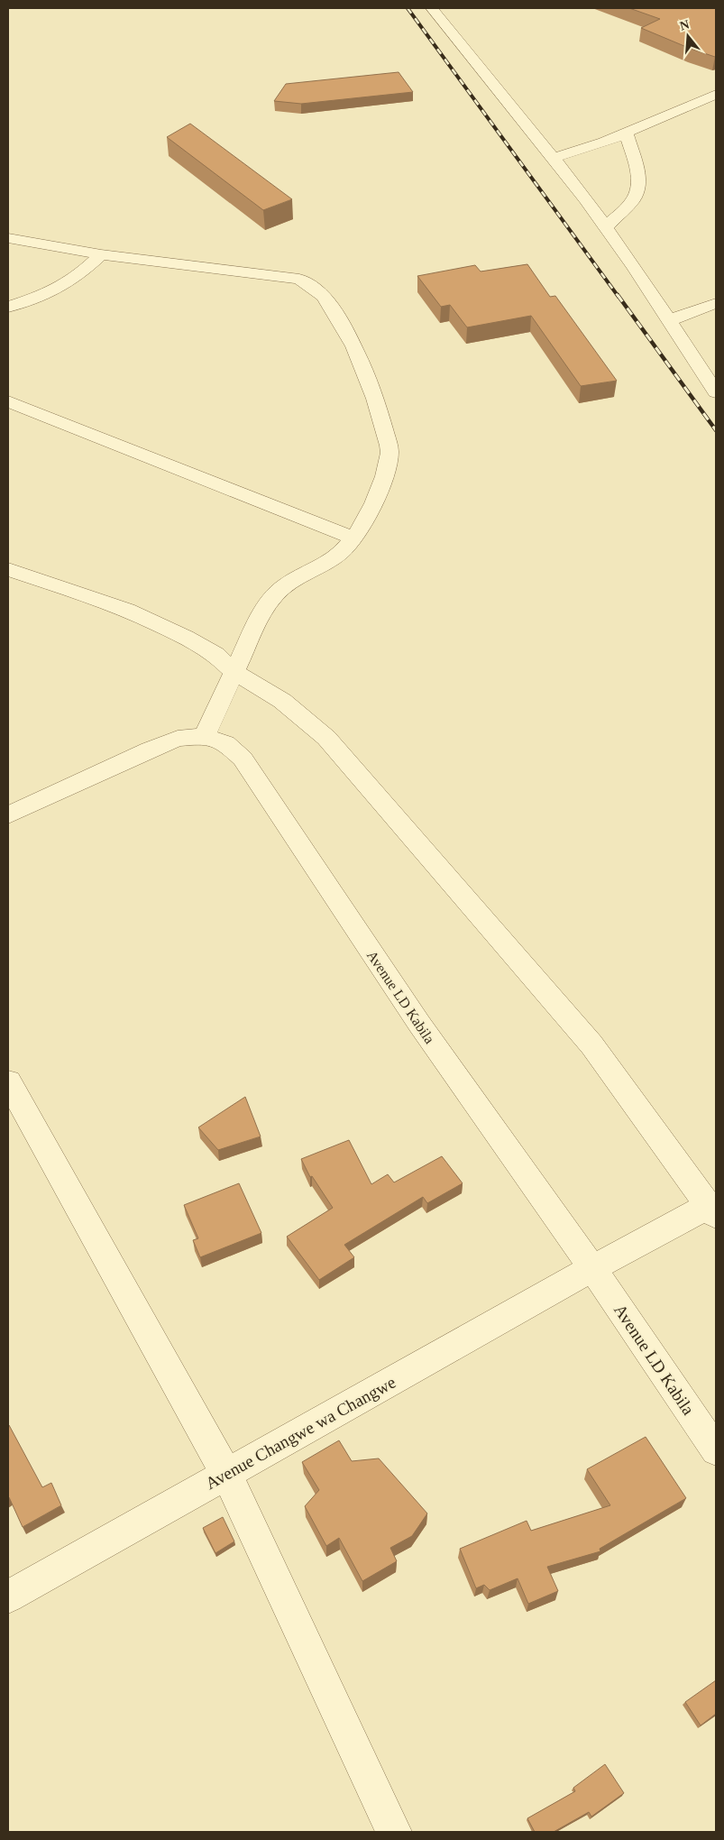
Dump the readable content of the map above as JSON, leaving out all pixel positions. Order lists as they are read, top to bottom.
{
  "streets": {
    "street": ["Avenue LD Kabila", "Avenue Changwe wa Changwe"]
  },
  "crossings": [
    ["Avenue LD Kabila", "Avenue Changwe wa Changwe"]
  ],
  "north": "top"
}
